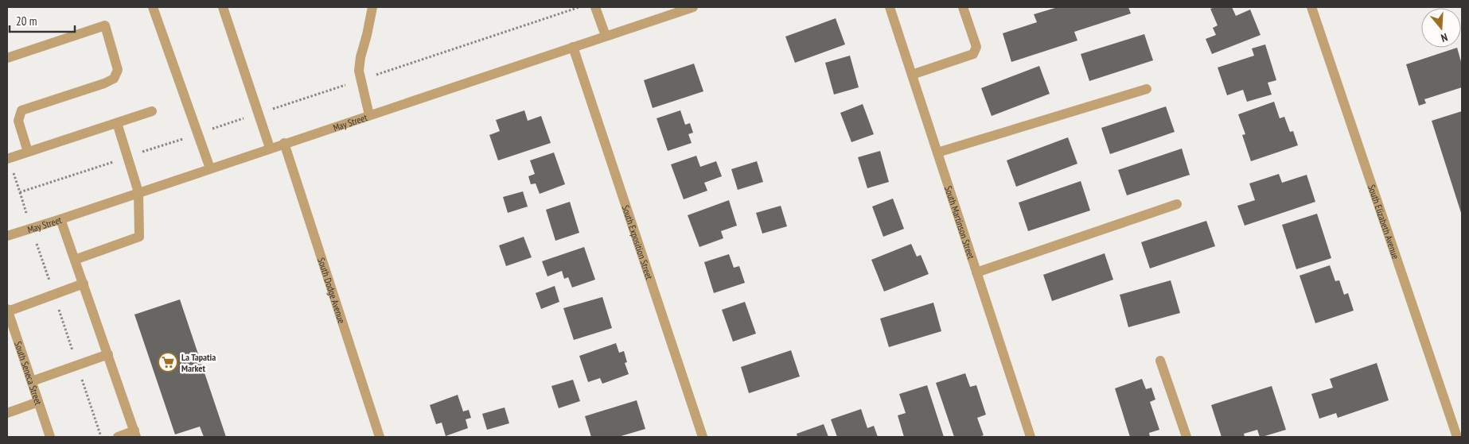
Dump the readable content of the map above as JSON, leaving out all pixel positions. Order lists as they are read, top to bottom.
{
  "streets": {
    "street": [
      "May Street",
      "South Martinson Street",
      "South Elizabeth Avenue",
      "South Exposition Street",
      "South Dodge Avenue",
      "South Seneca Street"
    ]
  },
  "crossings": [
    ["May Street", "South Exposition Street"],
    ["May Street", "South Dodge Avenue"]
  ],
  "places": {
    "supermarket": ["La Tapatia Market"]
  },
  "scale_bar": "20 m",
  "north": "bottom"
}
